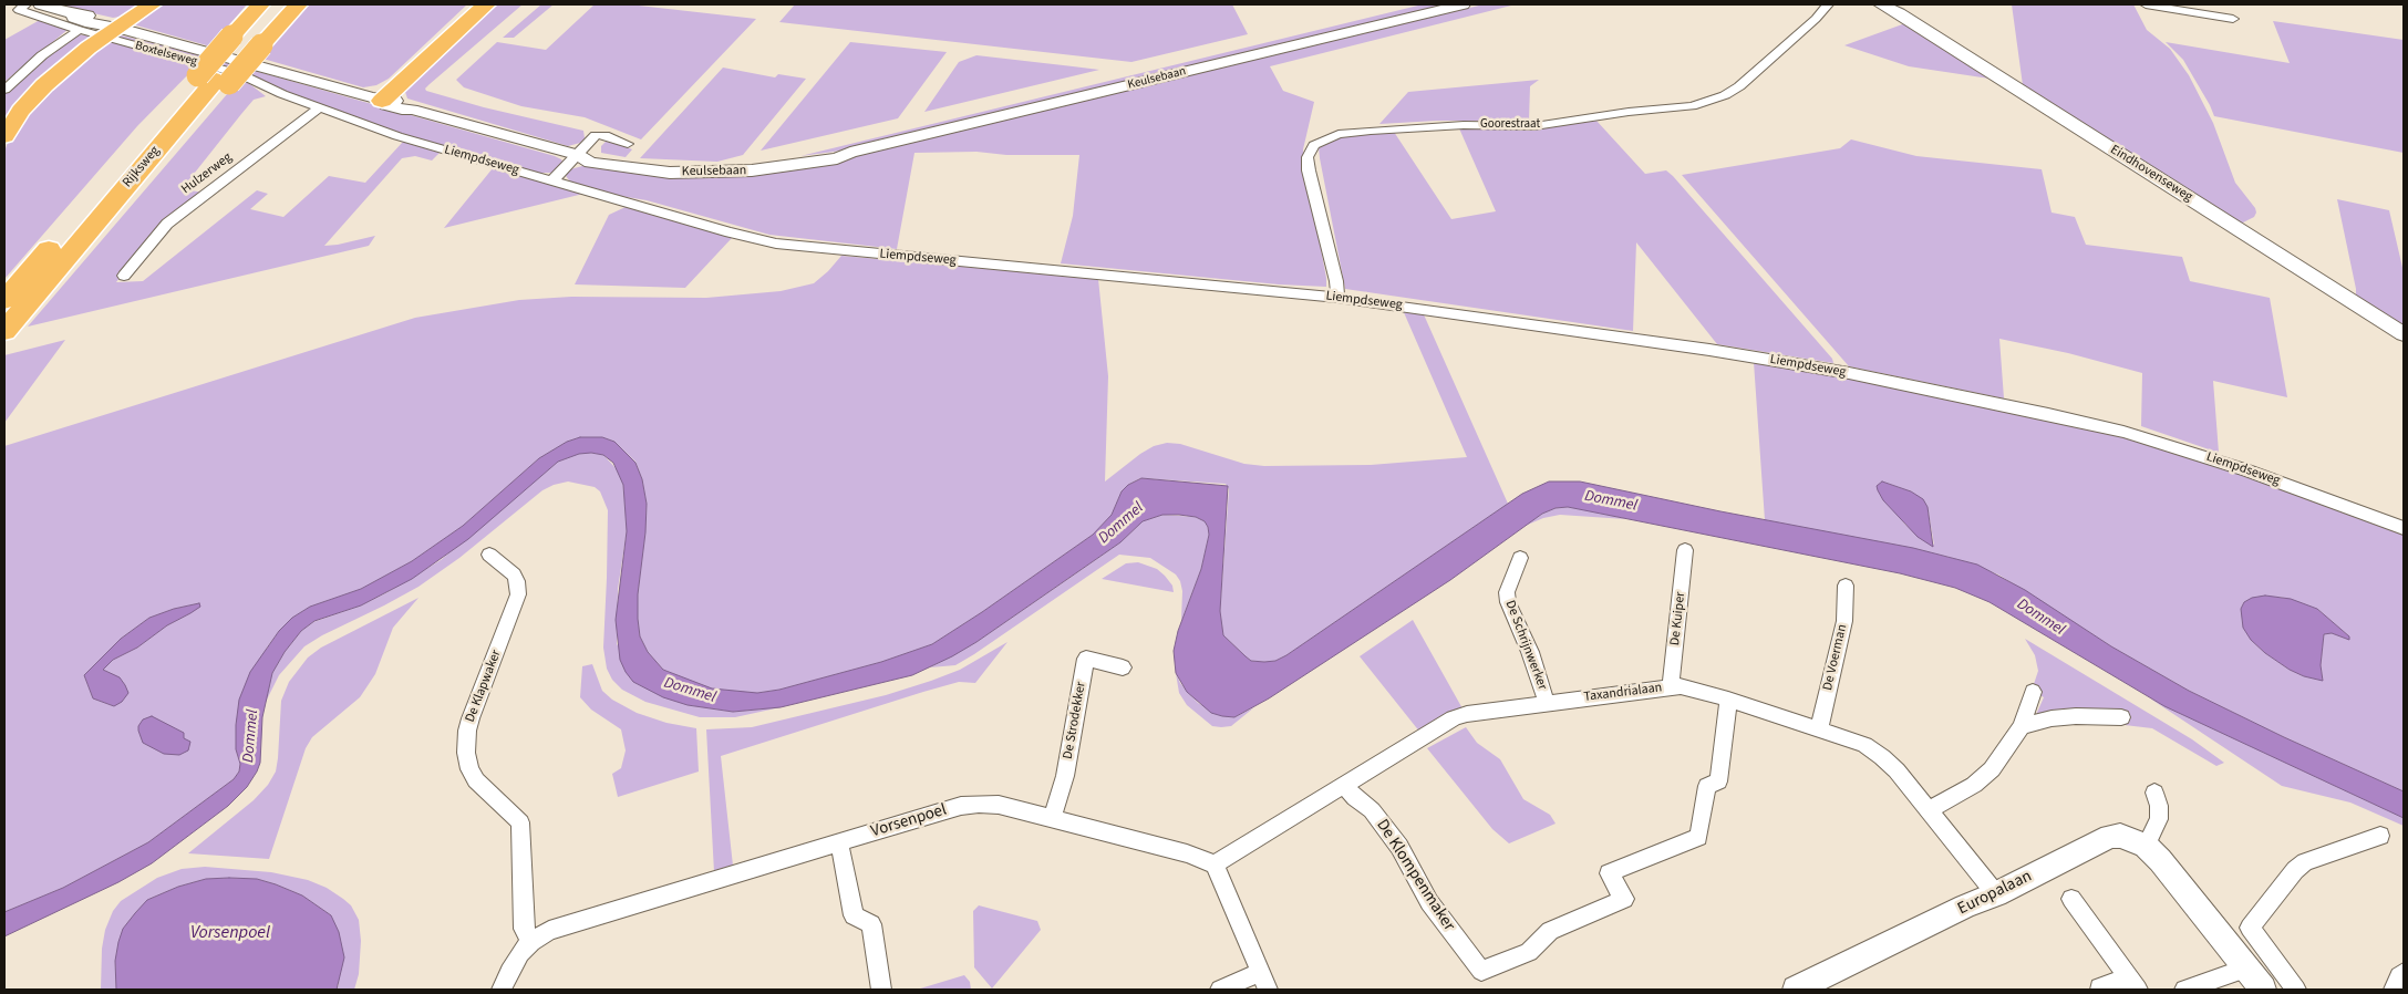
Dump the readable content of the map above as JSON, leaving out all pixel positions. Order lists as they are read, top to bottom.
{
  "streets": {
    "highway": ["Rijksweg"],
    "main road": [
      "Boxtelseweg",
      "Keulsebaan",
      "Eindhovenseweg",
      "Europalaan"
    ],
    "street": [
      "Goorestraat",
      "Liempdseweg",
      "Hulzerweg",
      "De Kuiper",
      "De Schrijnwerker",
      "De Voerman",
      "De Klapwaker",
      "Taxandrialaan",
      "De Strodekker",
      "Vorsenpoel",
      "De Klompenmaker"
    ]
  },
  "crossings": [
    ["Boxtelseweg", "Keulsebaan"],
    ["Boxtelseweg", "Liempdseweg"],
    ["Boxtelseweg", "Hulzerweg"],
    ["Goorestraat", "Liempdseweg"],
    ["Liempdseweg", "Hulzerweg"],
    ["De Kuiper", "Taxandrialaan"],
    ["De Schrijnwerker", "Taxandrialaan"],
    ["De Voerman", "Taxandrialaan"],
    ["De Klapwaker", "Vorsenpoel"],
    ["Taxandrialaan", "Vorsenpoel"],
    ["Taxandrialaan", "De Klompenmaker"],
    ["Taxandrialaan", "Europalaan"],
    ["De Strodekker", "Vorsenpoel"]
  ],
  "water": ["Dommel", "Vorsenpoel"]
}
